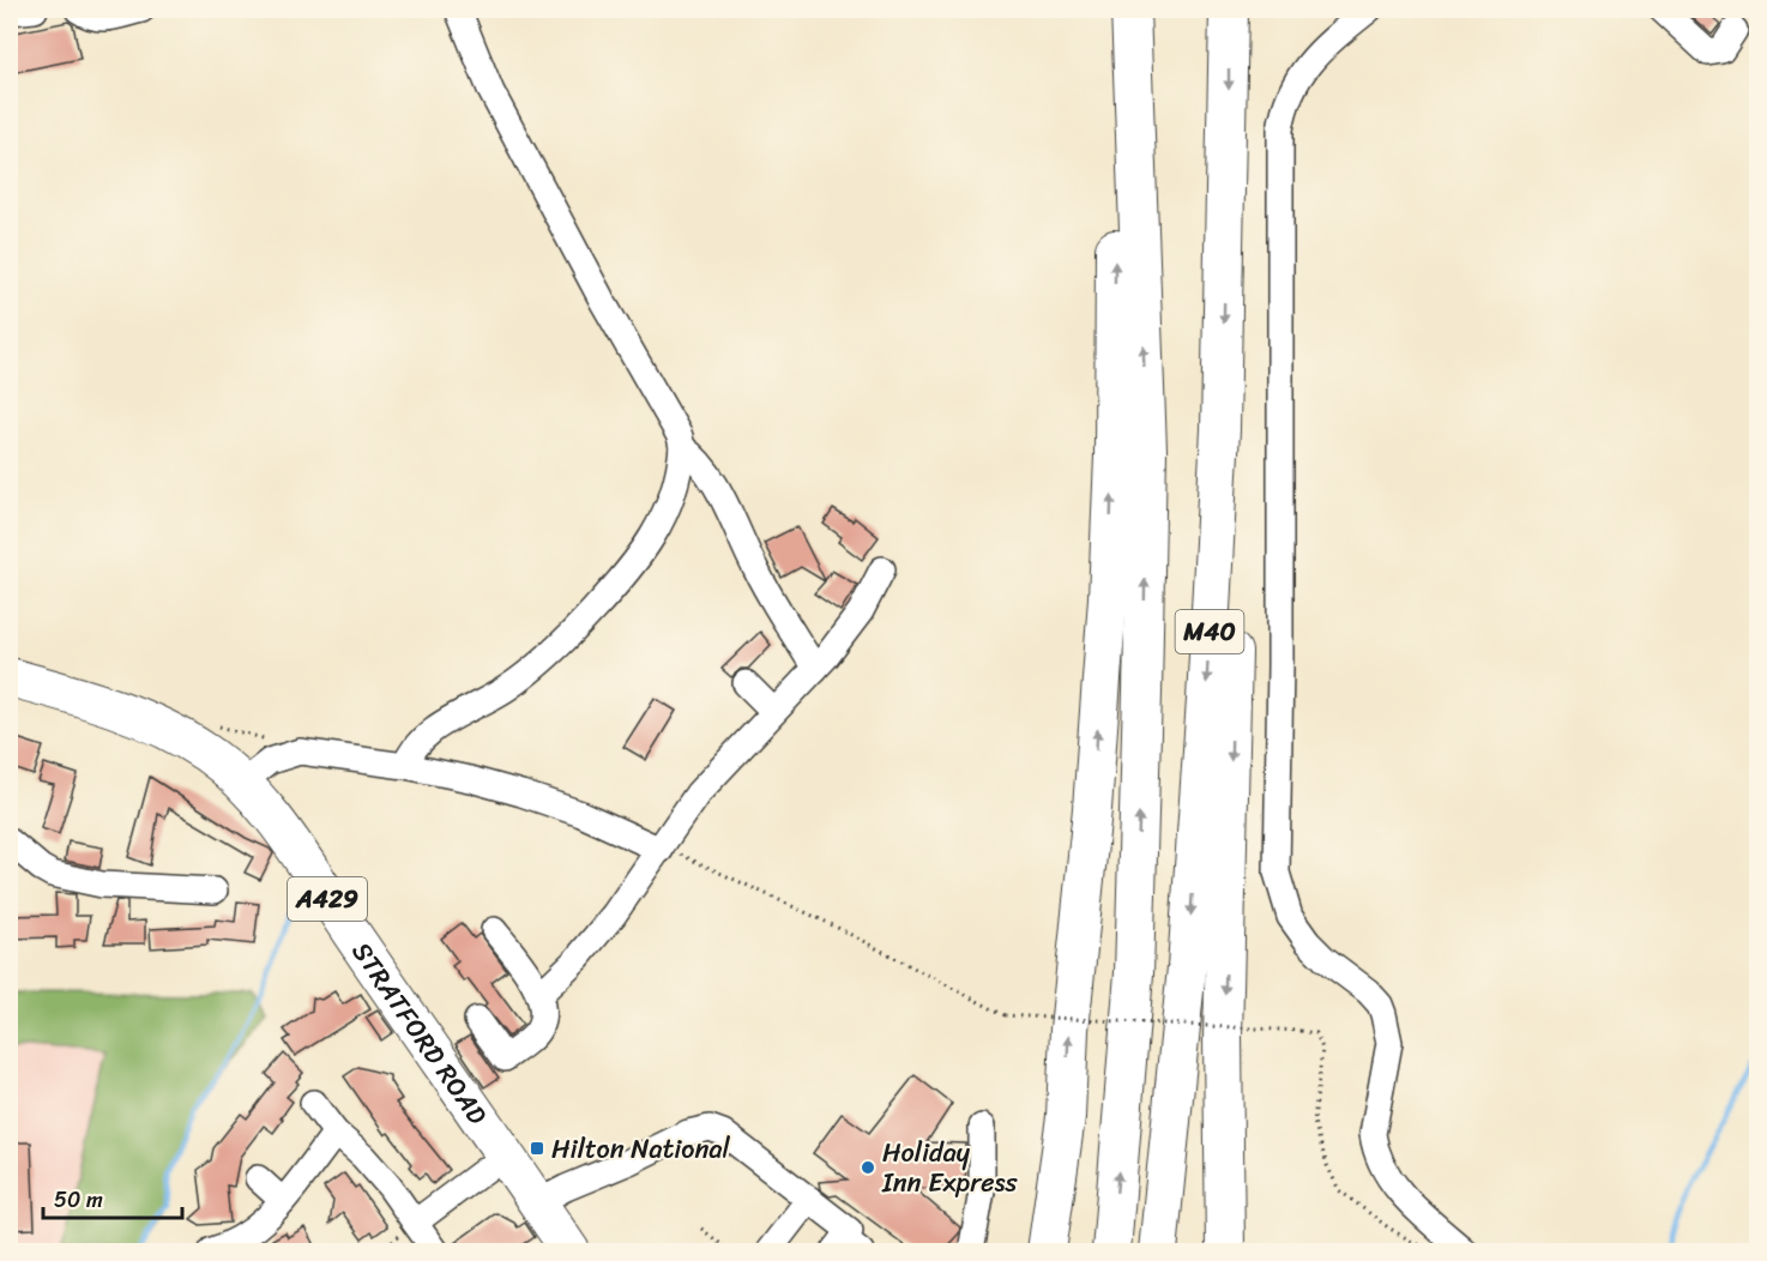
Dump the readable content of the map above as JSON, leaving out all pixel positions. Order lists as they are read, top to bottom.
{
  "streets": {
    "highway": ["M40", "A429", "STRATFORD ROAD"]
  },
  "places": {
    "transit": ["Hilton National"],
    "other": ["Holiday Inn Express"]
  },
  "scale_bar": "50 m"
}
